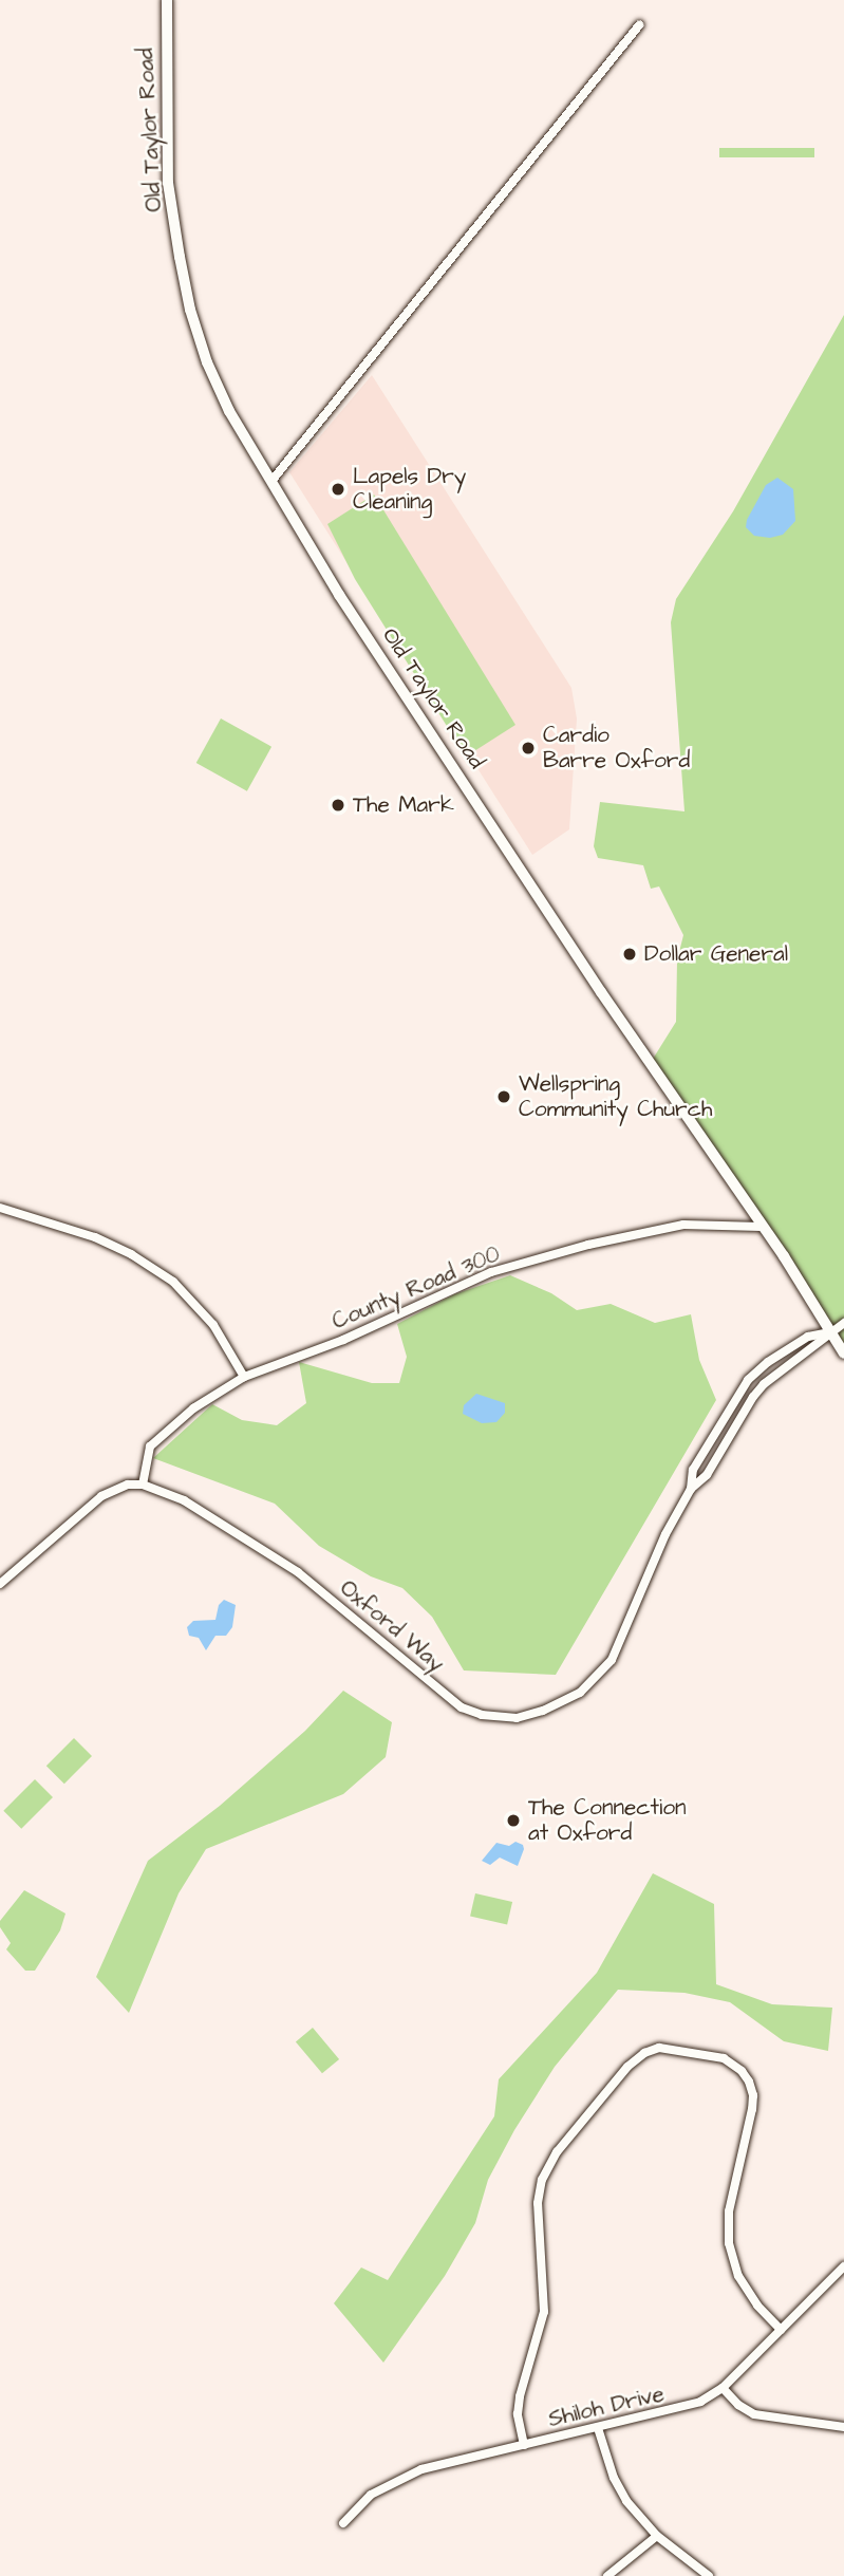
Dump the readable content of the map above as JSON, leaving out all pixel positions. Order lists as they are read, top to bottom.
{
  "streets": {
    "street": [
      "Old Taylor Road",
      "County Road 300",
      "Oxford Way",
      "Shiloh Drive"
    ]
  },
  "crossings": [
    ["Old Taylor Road", "County Road 300"],
    ["Old Taylor Road", "Oxford Way"],
    ["County Road 300", "Oxford Way"]
  ],
  "places": [
    "Lapels Dry Cleaning",
    "Cardio Barre Oxford",
    "The Mark",
    "Dollar General",
    "Wellspring Community Church",
    "The Connection at Oxford"
  ]
}
